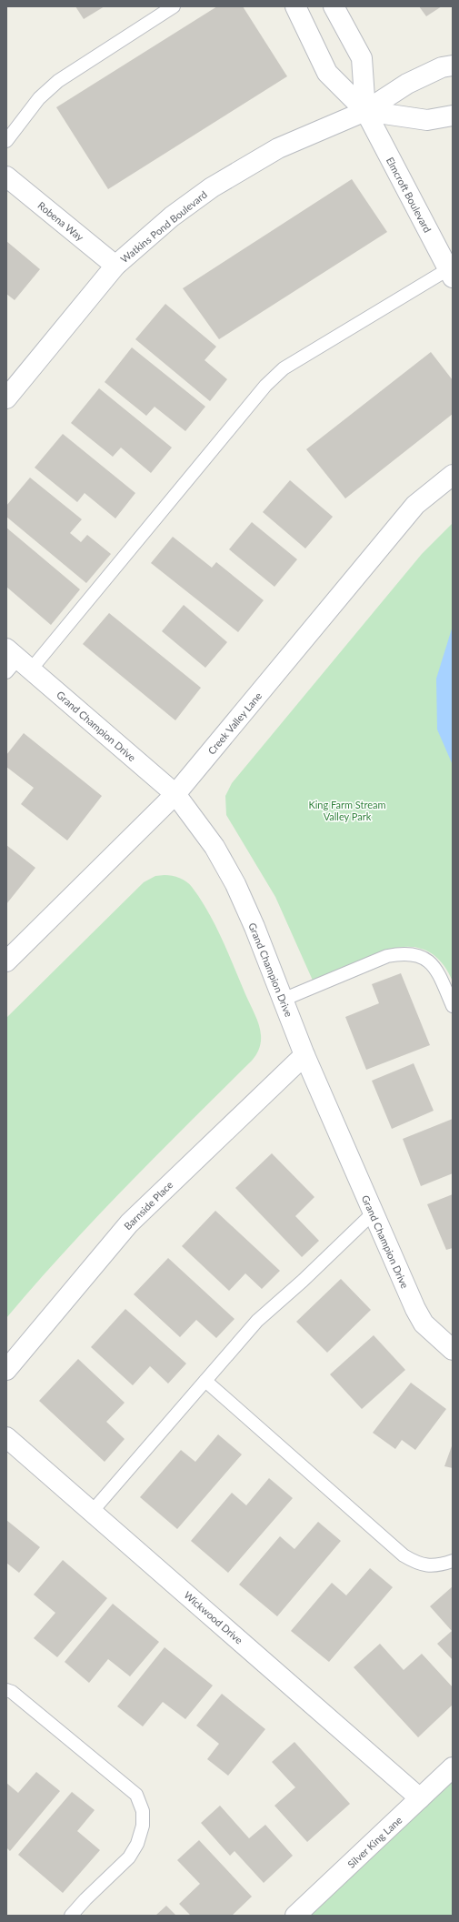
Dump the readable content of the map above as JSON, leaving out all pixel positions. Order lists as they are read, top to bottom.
{
  "streets": {
    "street": [
      "Elmcroft Boulevard",
      "Robena Way",
      "Watkins Pond Boulevard",
      "Creek Valley Lane",
      "Grand Champion Drive",
      "Barnside Place",
      "Wickwood Drive",
      "Silver King Lane"
    ]
  },
  "crossings": [
    ["Elmcroft Boulevard", "Watkins Pond Boulevard"],
    ["Robena Way", "Watkins Pond Boulevard"],
    ["Creek Valley Lane", "Grand Champion Drive"],
    ["Grand Champion Drive", "Barnside Place"],
    ["Wickwood Drive", "Silver King Lane"]
  ],
  "parks": ["King Farm Stream Valley Park"]
}
